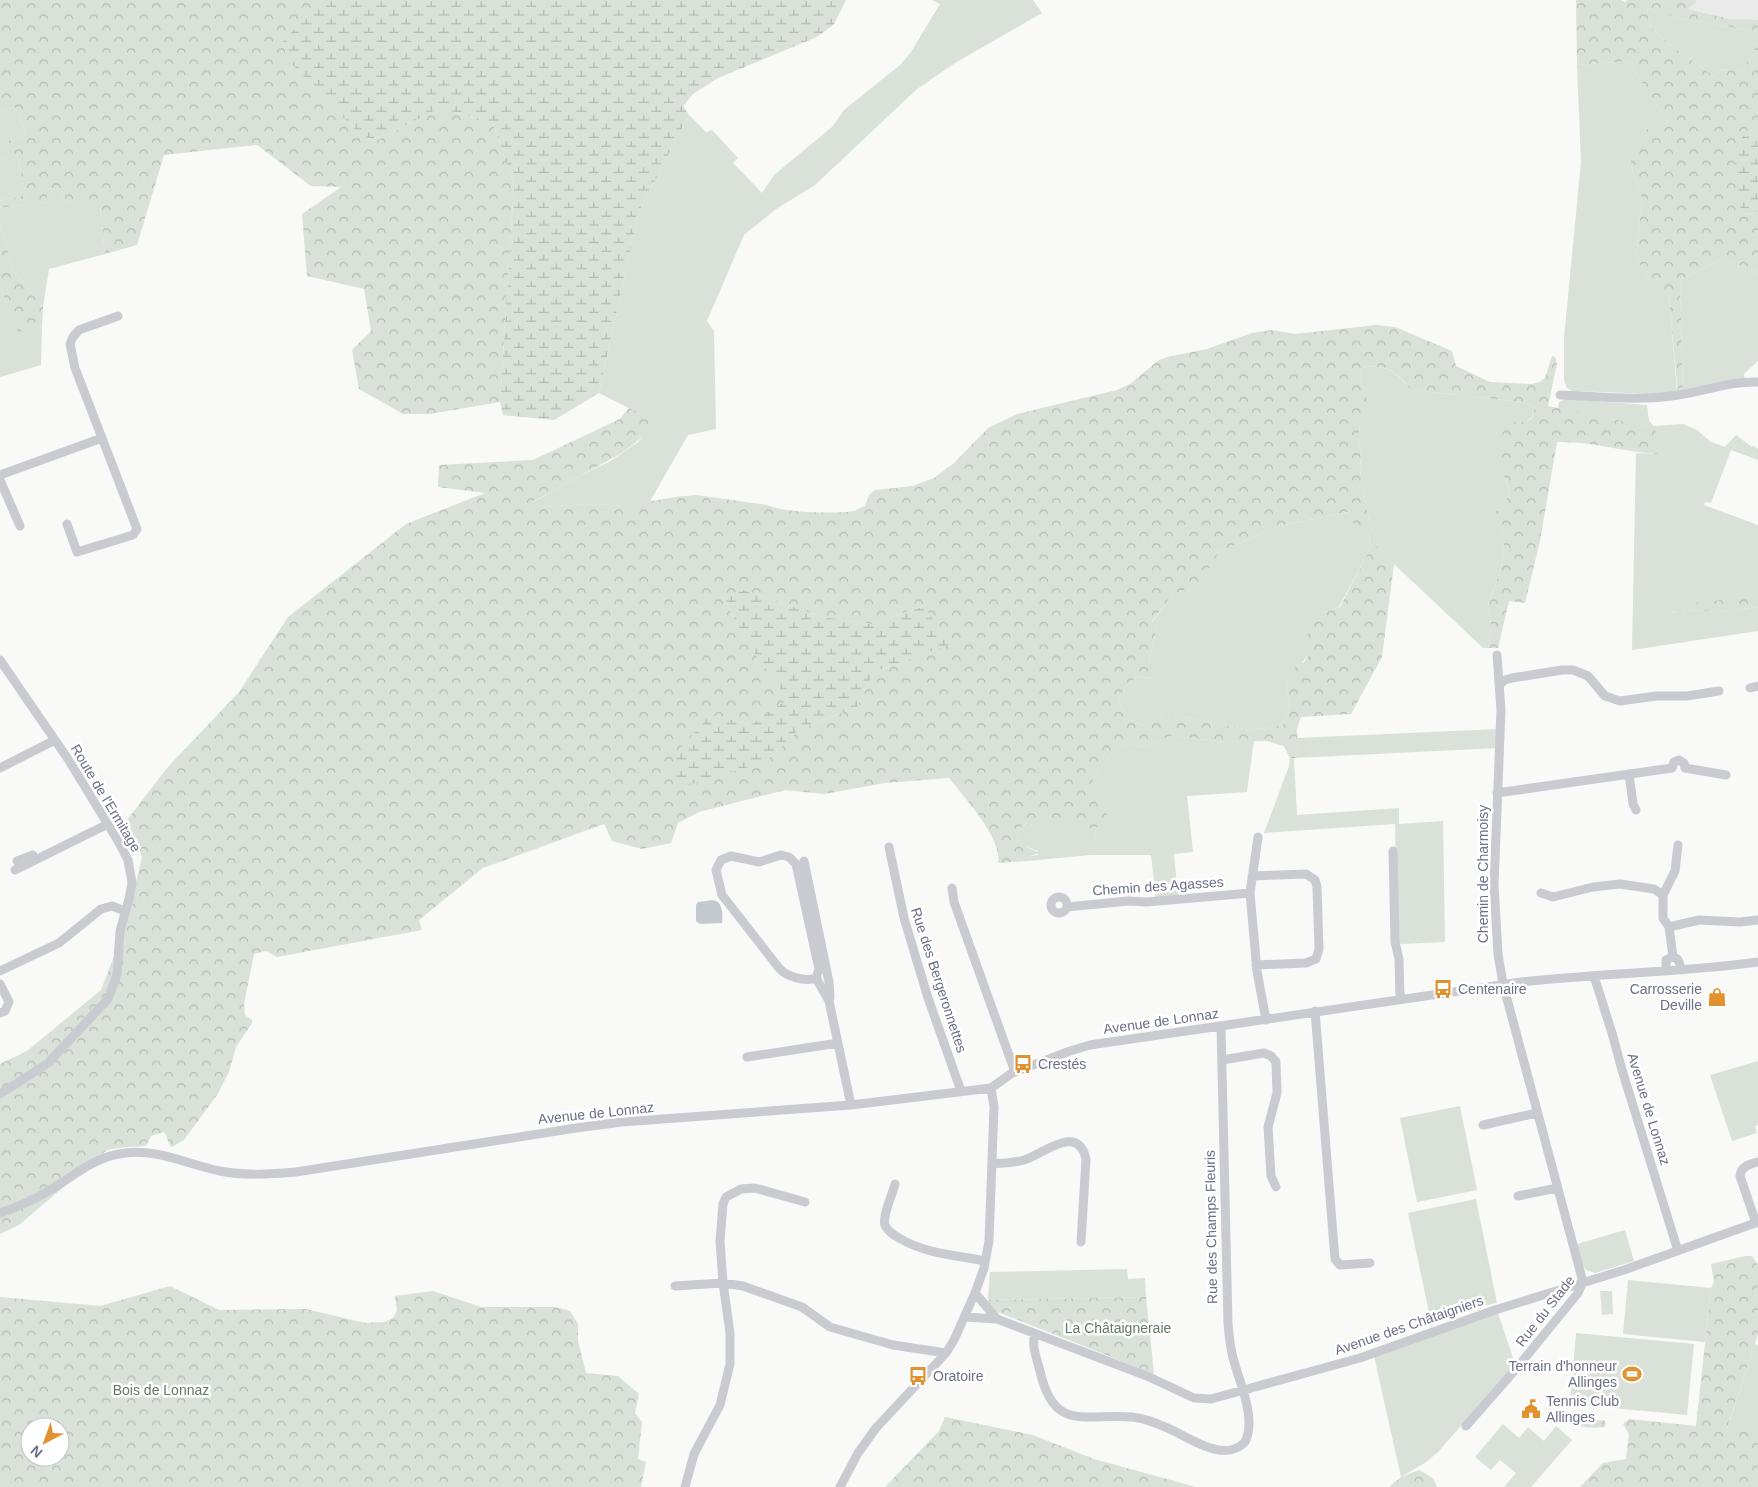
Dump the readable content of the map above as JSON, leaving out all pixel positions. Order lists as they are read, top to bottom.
{
  "streets": {
    "street": [
      "Route de l'Ermitage",
      "Chemin de Charmoisy",
      "Chemin des Agasses",
      "Rue des Bergeronnettes",
      "Avenue de Lonnaz",
      "Rue des Champs Fleuris",
      "Rue du Stade",
      "Avenue des Châtaigniers"
    ]
  },
  "crossings": [
    ["Chemin de Charmoisy", "Avenue de Lonnaz"],
    ["Chemin de Charmoisy", "Rue du Stade"],
    ["Chemin de Charmoisy", "Avenue des Châtaigniers"],
    ["Rue des Bergeronnettes", "Avenue de Lonnaz"],
    ["Avenue de Lonnaz", "Rue des Champs Fleuris"],
    ["Avenue de Lonnaz", "Rue du Stade"],
    ["Rue des Champs Fleuris", "Avenue des Châtaigniers"],
    ["Rue du Stade", "Avenue des Châtaigniers"]
  ],
  "parks": ["La Châtaigneraie", "Bois de Lonnaz"],
  "places": {
    "bus stop": ["Centenaire", "Crestés", "Oratoire"],
    "shop": ["Carrosserie Deville"],
    "sports": ["Terrain d'honneur Allinges"],
    "public building": ["Tennis Club Allinges"]
  },
  "north": "bottom left"
}
